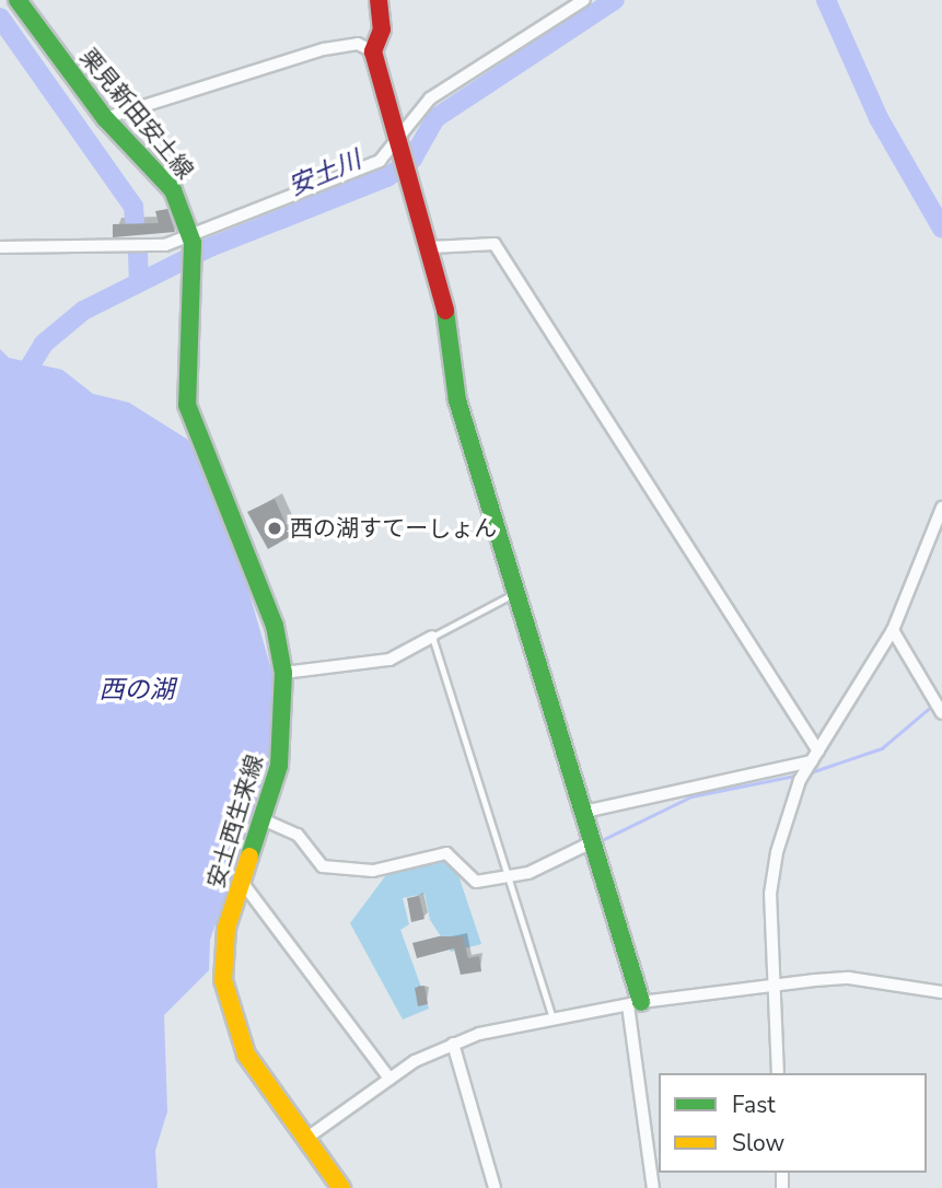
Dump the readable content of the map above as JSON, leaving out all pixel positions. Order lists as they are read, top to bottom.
{
  "streets": {
    "main road": ["栗見新田安土線", "安土西生来線"]
  },
  "crossings": [
    ["栗見新田安土線", "安土西生来線"]
  ],
  "water": ["安土川", "西の湖"],
  "places": ["西の湖すてーしょん"],
  "legend": ["Fast", "Slow"]
}
